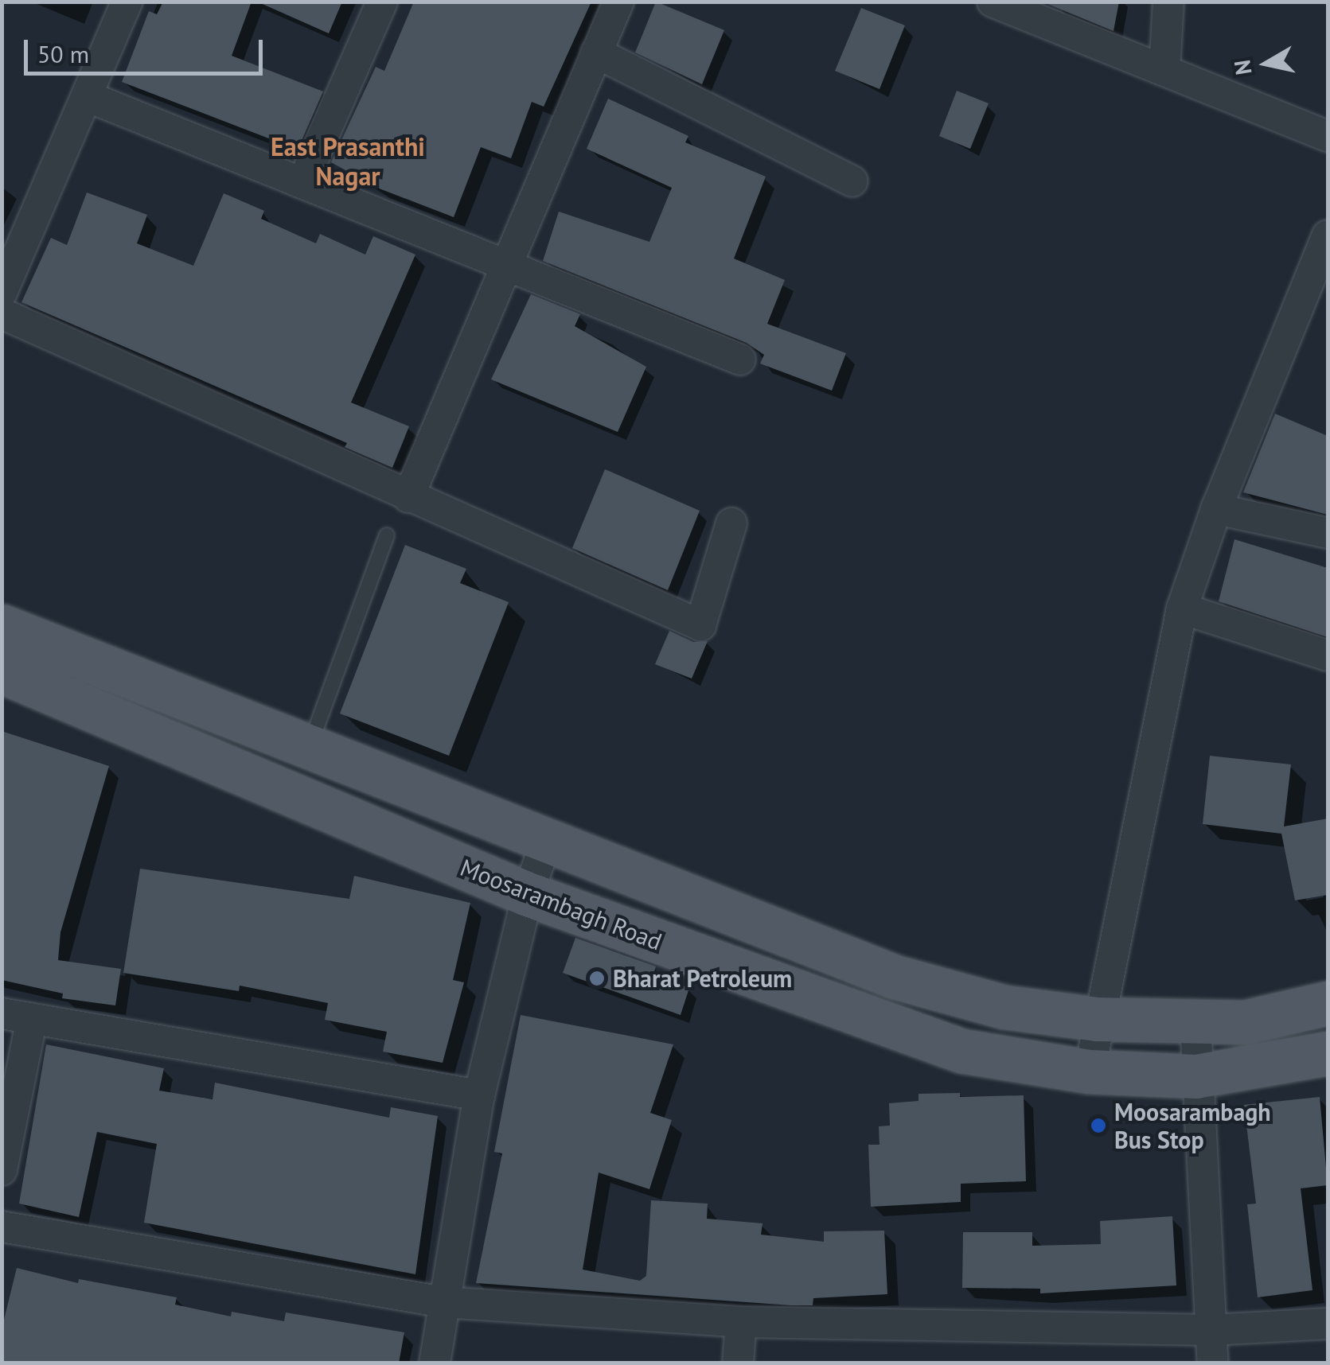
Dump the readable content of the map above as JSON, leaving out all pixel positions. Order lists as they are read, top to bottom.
{
  "streets": {
    "main road": ["Moosarambagh Road"]
  },
  "districts": ["East Prasanthi Nagar"],
  "places": ["Bharat Petroleum", "Moosarambagh Bus Stop"],
  "scale_bar": "50 m",
  "north": "left"
}
